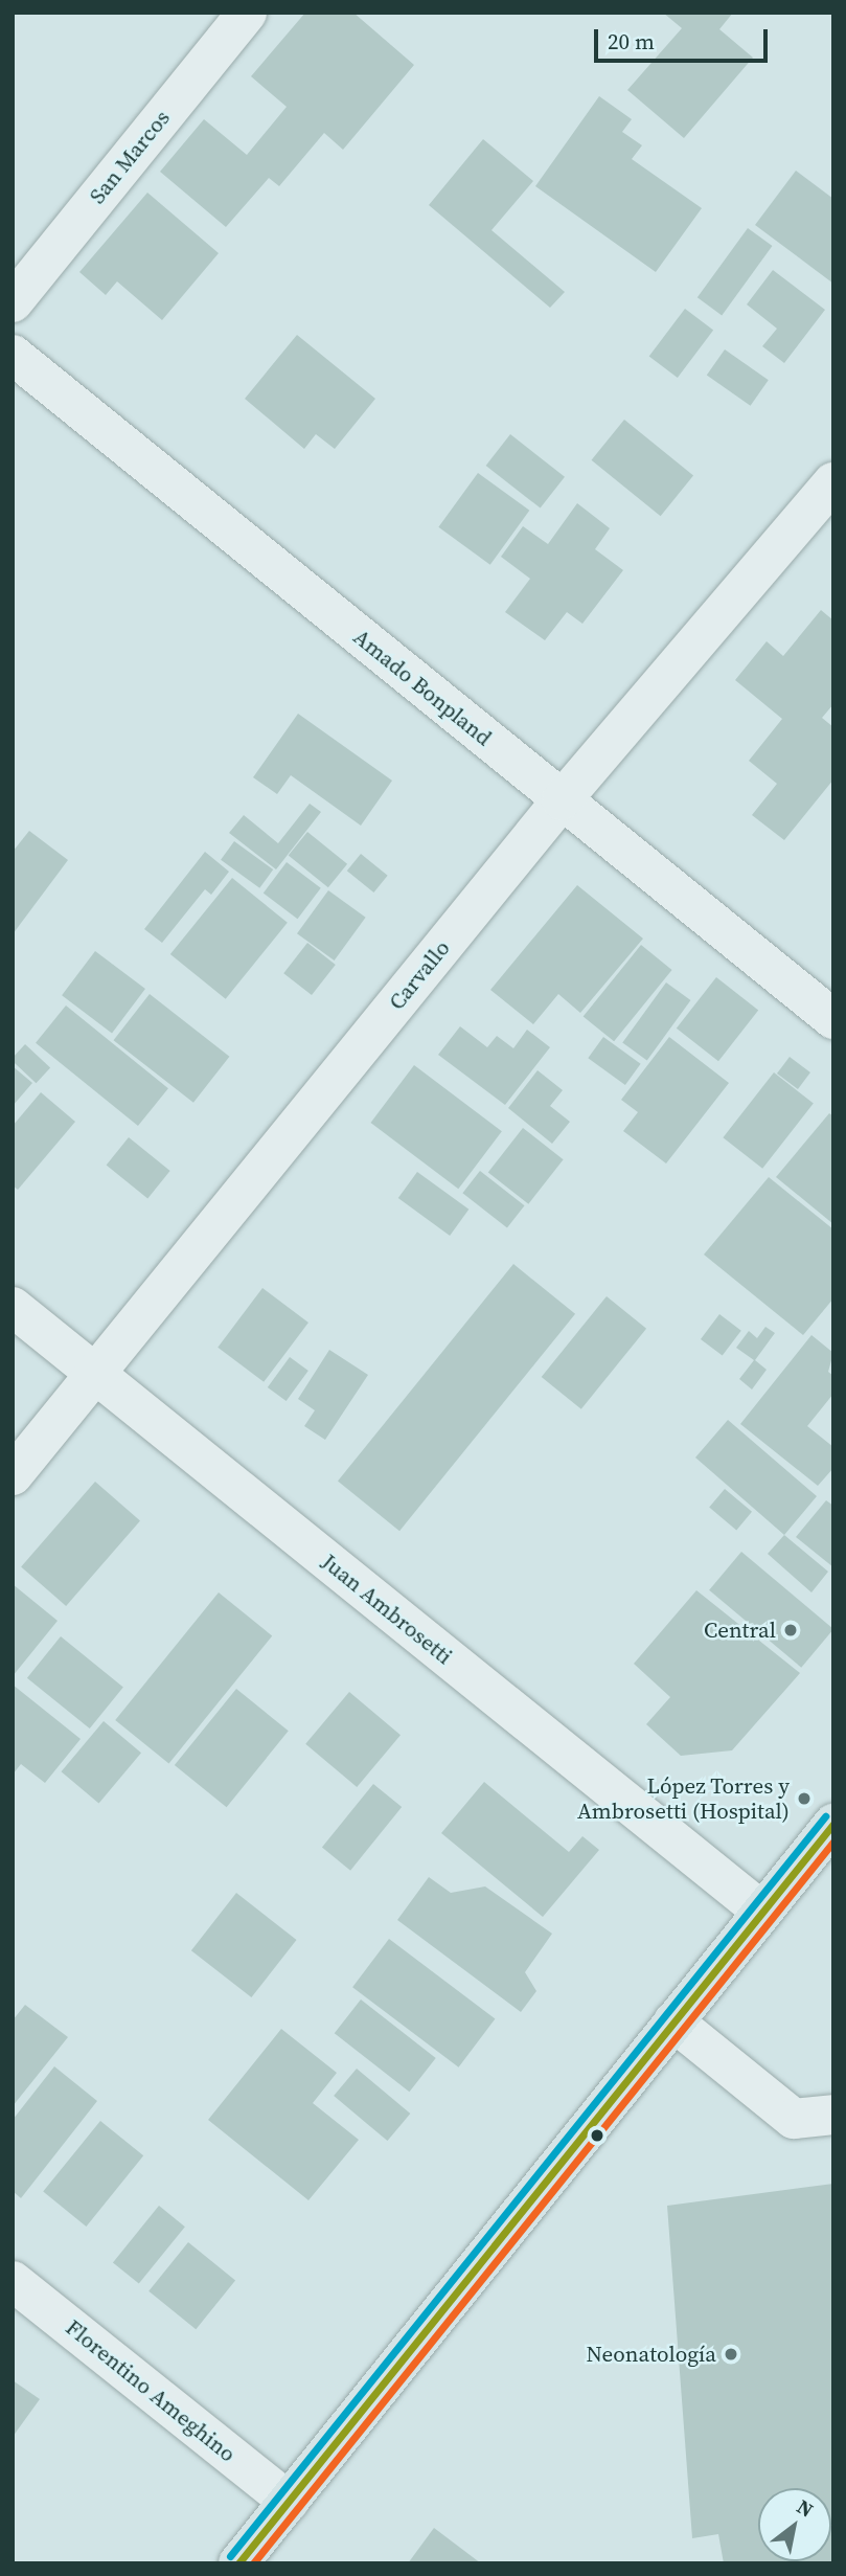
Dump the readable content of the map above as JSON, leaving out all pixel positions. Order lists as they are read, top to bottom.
{
  "streets": {
    "street": [
      "San Marcos",
      "Amado Bonpland",
      "Carvallo",
      "Juan Ambrosetti",
      "Florentino Ameghino"
    ]
  },
  "crossings": [
    ["Amado Bonpland", "Carvallo"],
    ["Carvallo", "Juan Ambrosetti"]
  ],
  "places": ["Central", "López Torres y Ambrosetti (Hospital)", "Neonatología"],
  "scale_bar": "20 m",
  "north": "top right"
}
